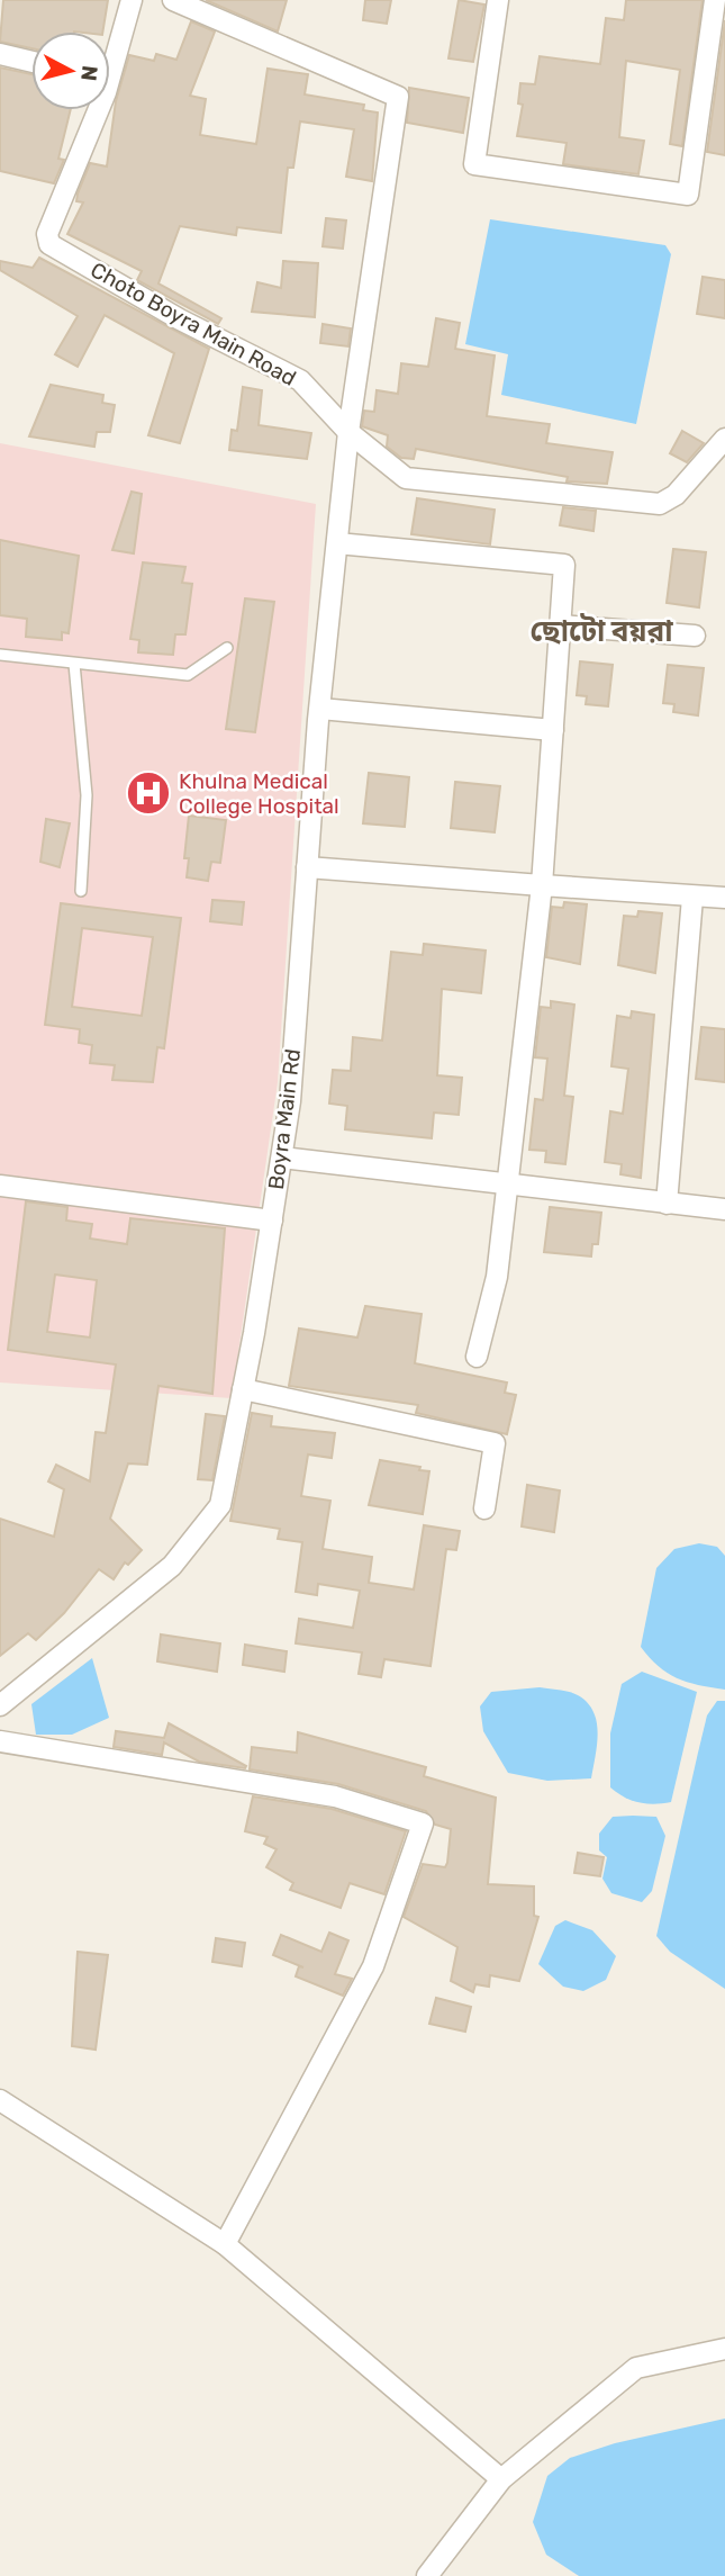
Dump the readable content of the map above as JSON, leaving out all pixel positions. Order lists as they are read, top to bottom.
{
  "streets": {
    "street": ["Choto Boyra Main Road", "Boyra Main Rd"]
  },
  "crossings": [
    ["Choto Boyra Main Road", "Boyra Main Rd"]
  ],
  "districts": ["ছোটো বয়রা"],
  "places": {
    "hospital": ["Khulna Medical College Hospital"]
  },
  "north": "right"
}
